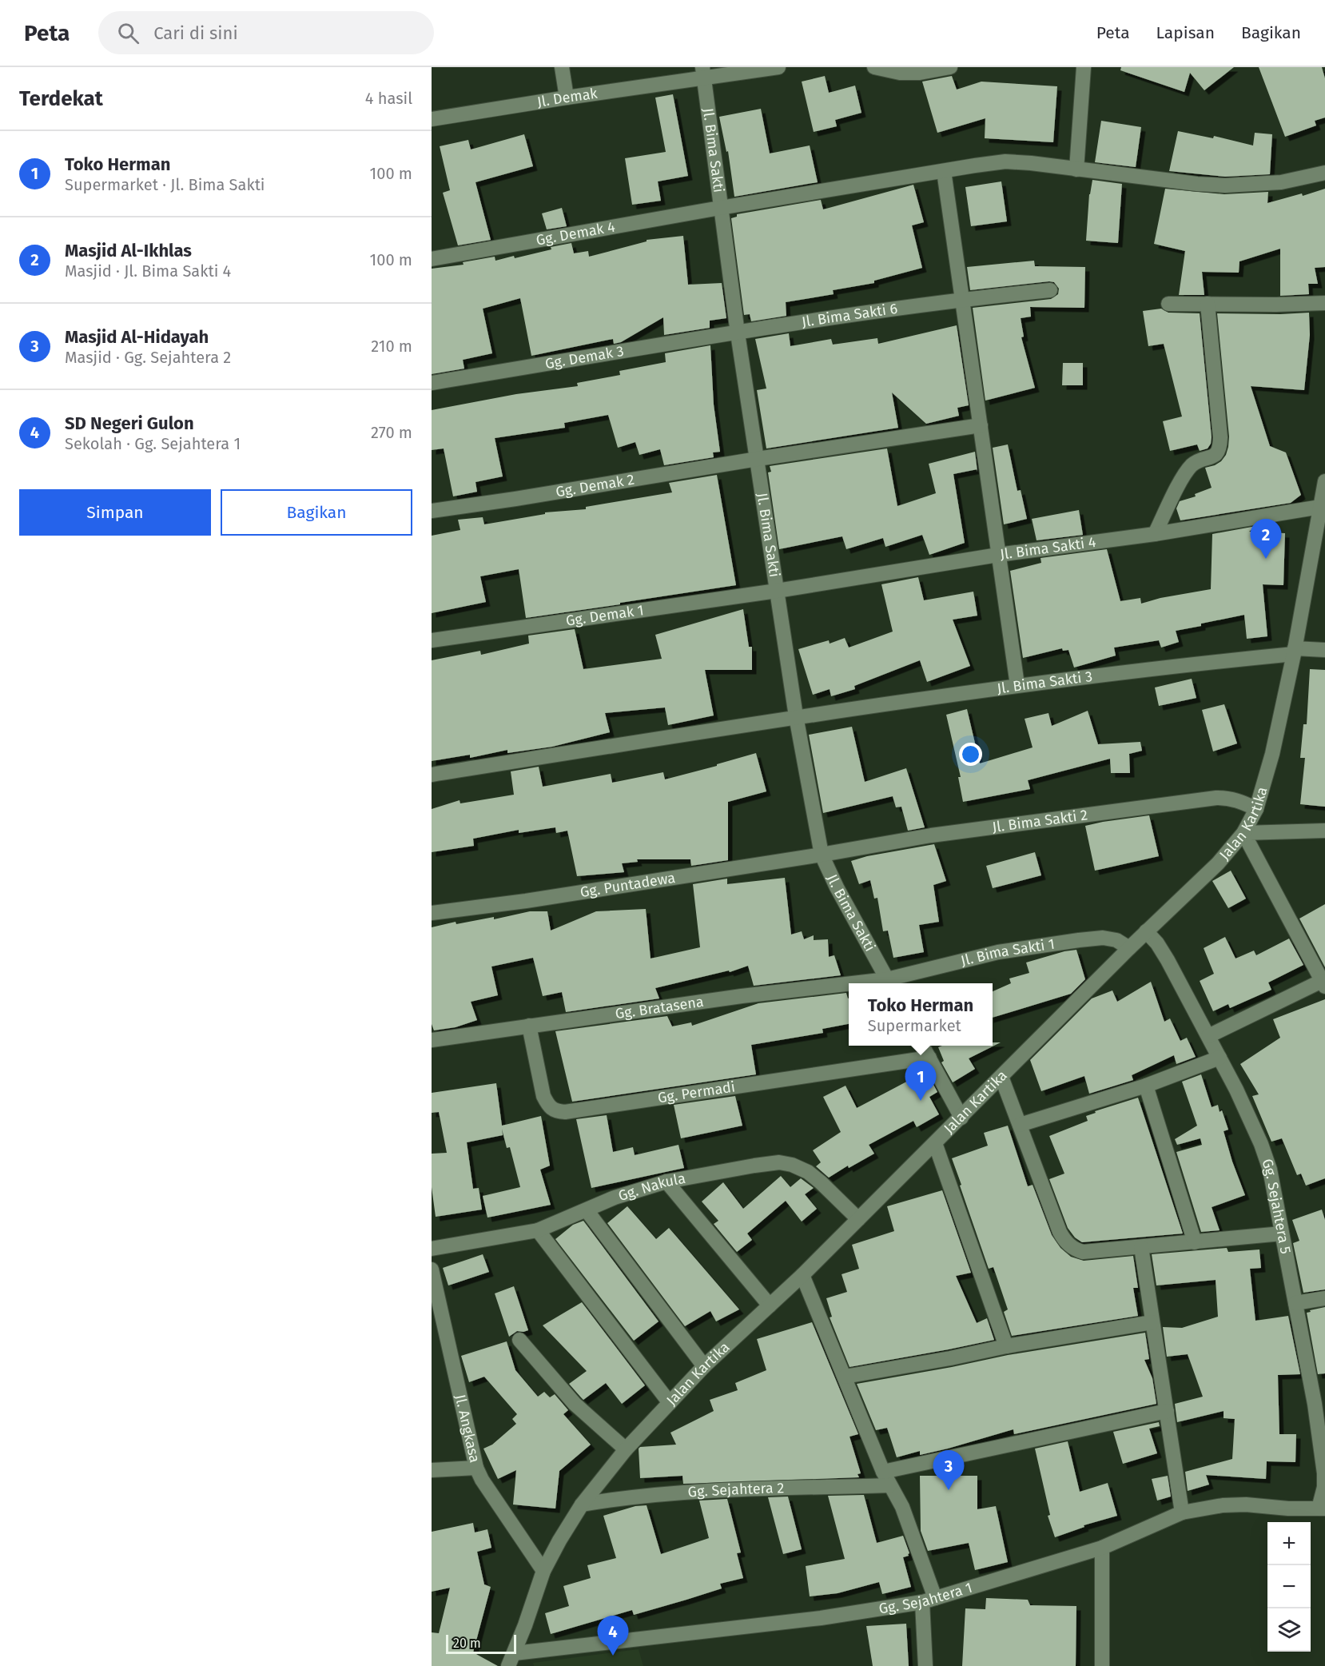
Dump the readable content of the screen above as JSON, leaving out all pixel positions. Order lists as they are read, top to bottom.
{
  "streets": {
    "street": [
      "Jl. Demak",
      "Jl. Bima Sakti",
      "Gg. Demak 4",
      "Jl. Bima Sakti 6",
      "Gg. Demak 3",
      "Gg. Demak 2",
      "Jl. Bima Sakti 4",
      "Gg. Demak 1",
      "Jl. Bima Sakti 3",
      "Jl. Bima Sakti 2",
      "Jalan Kartika",
      "Gg. Puntadewa",
      "Jl. Bima Sakti 1",
      "Gg. Bratasena",
      "Gg. Permadi",
      "Gg. Nakula",
      "Gg. Sejahtera 5",
      "Jl. Angkasa",
      "Gg. Sejahtera 2",
      "Gg. Sejahtera 1"
    ]
  },
  "crossings": [
    ["Jl. Demak", "Jl. Bima Sakti"],
    ["Jl. Bima Sakti", "Gg. Demak 4"],
    ["Jl. Bima Sakti", "Jl. Bima Sakti 6"],
    ["Jl. Bima Sakti", "Gg. Demak 3"],
    ["Jl. Bima Sakti", "Gg. Demak 2"],
    ["Jl. Bima Sakti", "Jl. Bima Sakti 4"],
    ["Jl. Bima Sakti", "Gg. Demak 1"],
    ["Jl. Bima Sakti", "Jl. Bima Sakti 3"],
    ["Jl. Bima Sakti", "Jl. Bima Sakti 2"],
    ["Jl. Bima Sakti", "Gg. Puntadewa"],
    ["Jl. Bima Sakti", "Jl. Bima Sakti 1"],
    ["Jl. Bima Sakti 6", "Gg. Demak 3"],
    ["Jl. Bima Sakti 4", "Gg. Demak 1"],
    ["Jl. Bima Sakti 4", "Jalan Kartika"],
    ["Jl. Bima Sakti 3", "Jalan Kartika"],
    ["Jl. Bima Sakti 2", "Jalan Kartika"],
    ["Jl. Bima Sakti 2", "Gg. Puntadewa"],
    ["Jalan Kartika", "Jl. Bima Sakti 1"],
    ["Jalan Kartika", "Gg. Nakula"],
    ["Jalan Kartika", "Gg. Sejahtera 5"],
    ["Jalan Kartika", "Jl. Angkasa"],
    ["Jalan Kartika", "Gg. Sejahtera 2"],
    ["Jalan Kartika", "Gg. Sejahtera 1"],
    ["Gg. Bratasena", "Gg. Permadi"],
    ["Gg. Sejahtera 5", "Gg. Sejahtera 1"]
  ],
  "scale_bar": "20 m",
  "page": {
    "header": "Peta",
    "search": "Cari di sini",
    "nav": ["Peta", "Lapisan", "Bagikan"],
    "heading": ["Terdekat", "4 hasil"],
    "list": [
      {
        "mark": "1",
        "name": "Toko Herman",
        "note": "Supermarket · Jl. Bima Sakti",
        "value": "100 m"
      },
      {
        "mark": "2",
        "name": "Masjid Al-Ikhlas",
        "note": "Masjid · Jl. Bima Sakti 4",
        "value": "100 m"
      },
      {
        "mark": "3",
        "name": "Masjid Al-Hidayah",
        "note": "Masjid · Gg. Sejahtera 2",
        "value": "210 m"
      },
      {
        "mark": "4",
        "name": "SD Negeri Gulon",
        "note": "Sekolah · Gg. Sejahtera 1",
        "value": "270 m"
      }
    ],
    "buttons": ["Simpan", "Bagikan"],
    "pins": [
      "2",
      "1",
      "3",
      "4"
    ],
    "popup": ["Toko Herman", "Supermarket"],
    "map_buttons": ["+", "−"],
    "scale": "20 m"
  }
}
